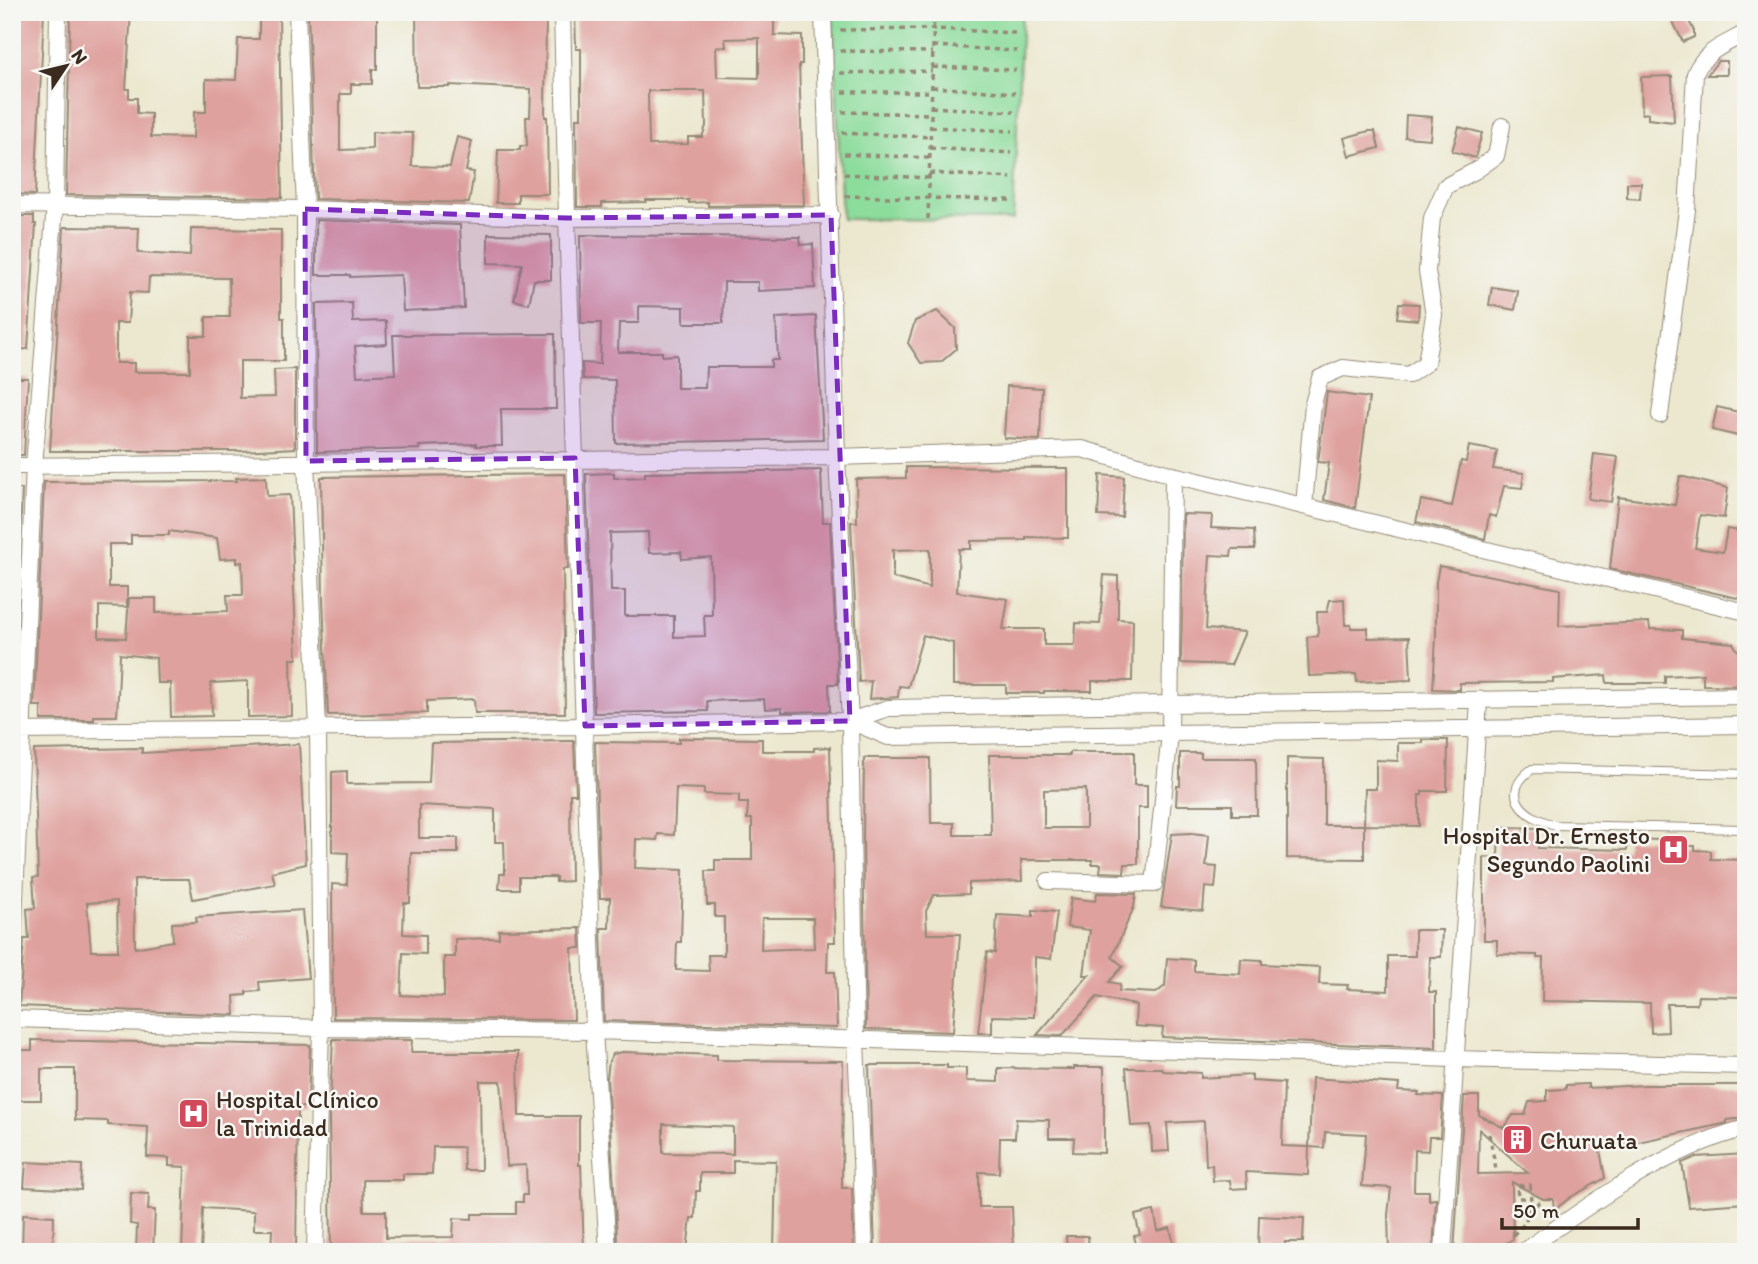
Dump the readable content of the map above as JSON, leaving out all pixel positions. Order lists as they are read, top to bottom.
{
  "places": {
    "hospital": ["Hospital Dr. Ernesto Segundo Paolini", "Hospital Clínico la Trinidad"],
    "building": ["Churuata"]
  },
  "scale_bar": "50 m",
  "north": "top right"
}
